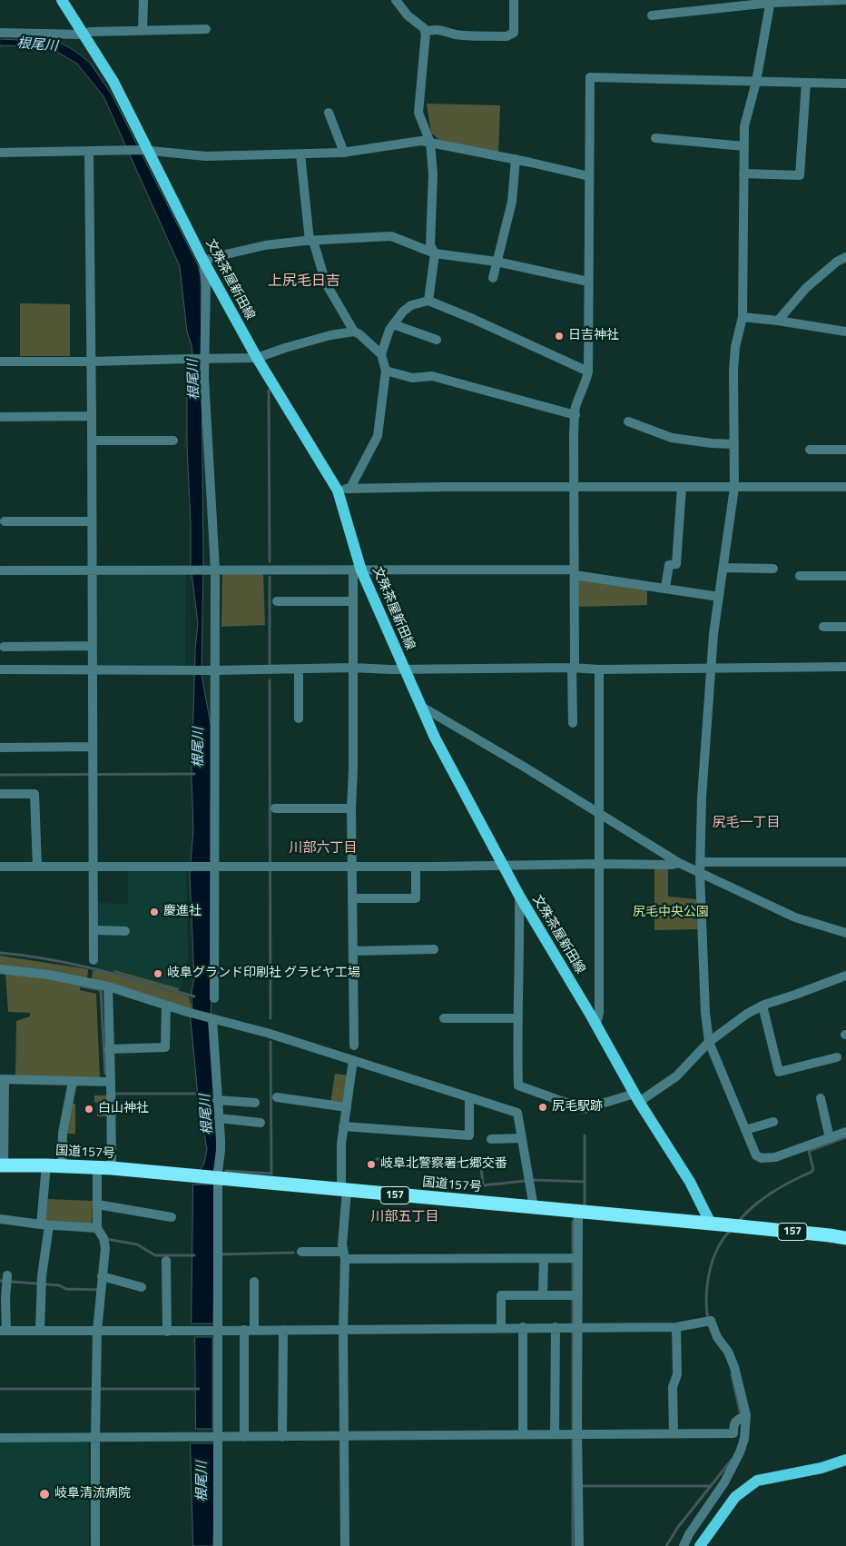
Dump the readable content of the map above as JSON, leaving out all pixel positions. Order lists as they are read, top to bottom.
{
  "streets": {
    "highway": ["国道157号", "157"],
    "main road": ["文殊茶屋新田線"]
  },
  "crossings": [
    ["文殊茶屋新田線", "国道157号"]
  ],
  "districts": [
    "上尻毛日吉",
    "尻毛一丁目",
    "川部六丁目",
    "川部五丁目"
  ],
  "water": ["根尾川"],
  "parks": ["尻毛中央公園"],
  "places": [
    "日吉神社",
    "慶進社",
    "岐阜グランド印刷社 グラビヤ工場",
    "尻毛駅跡",
    "白山神社",
    "岐阜北警察署七郷交番",
    "岐阜清流病院"
  ]
}
